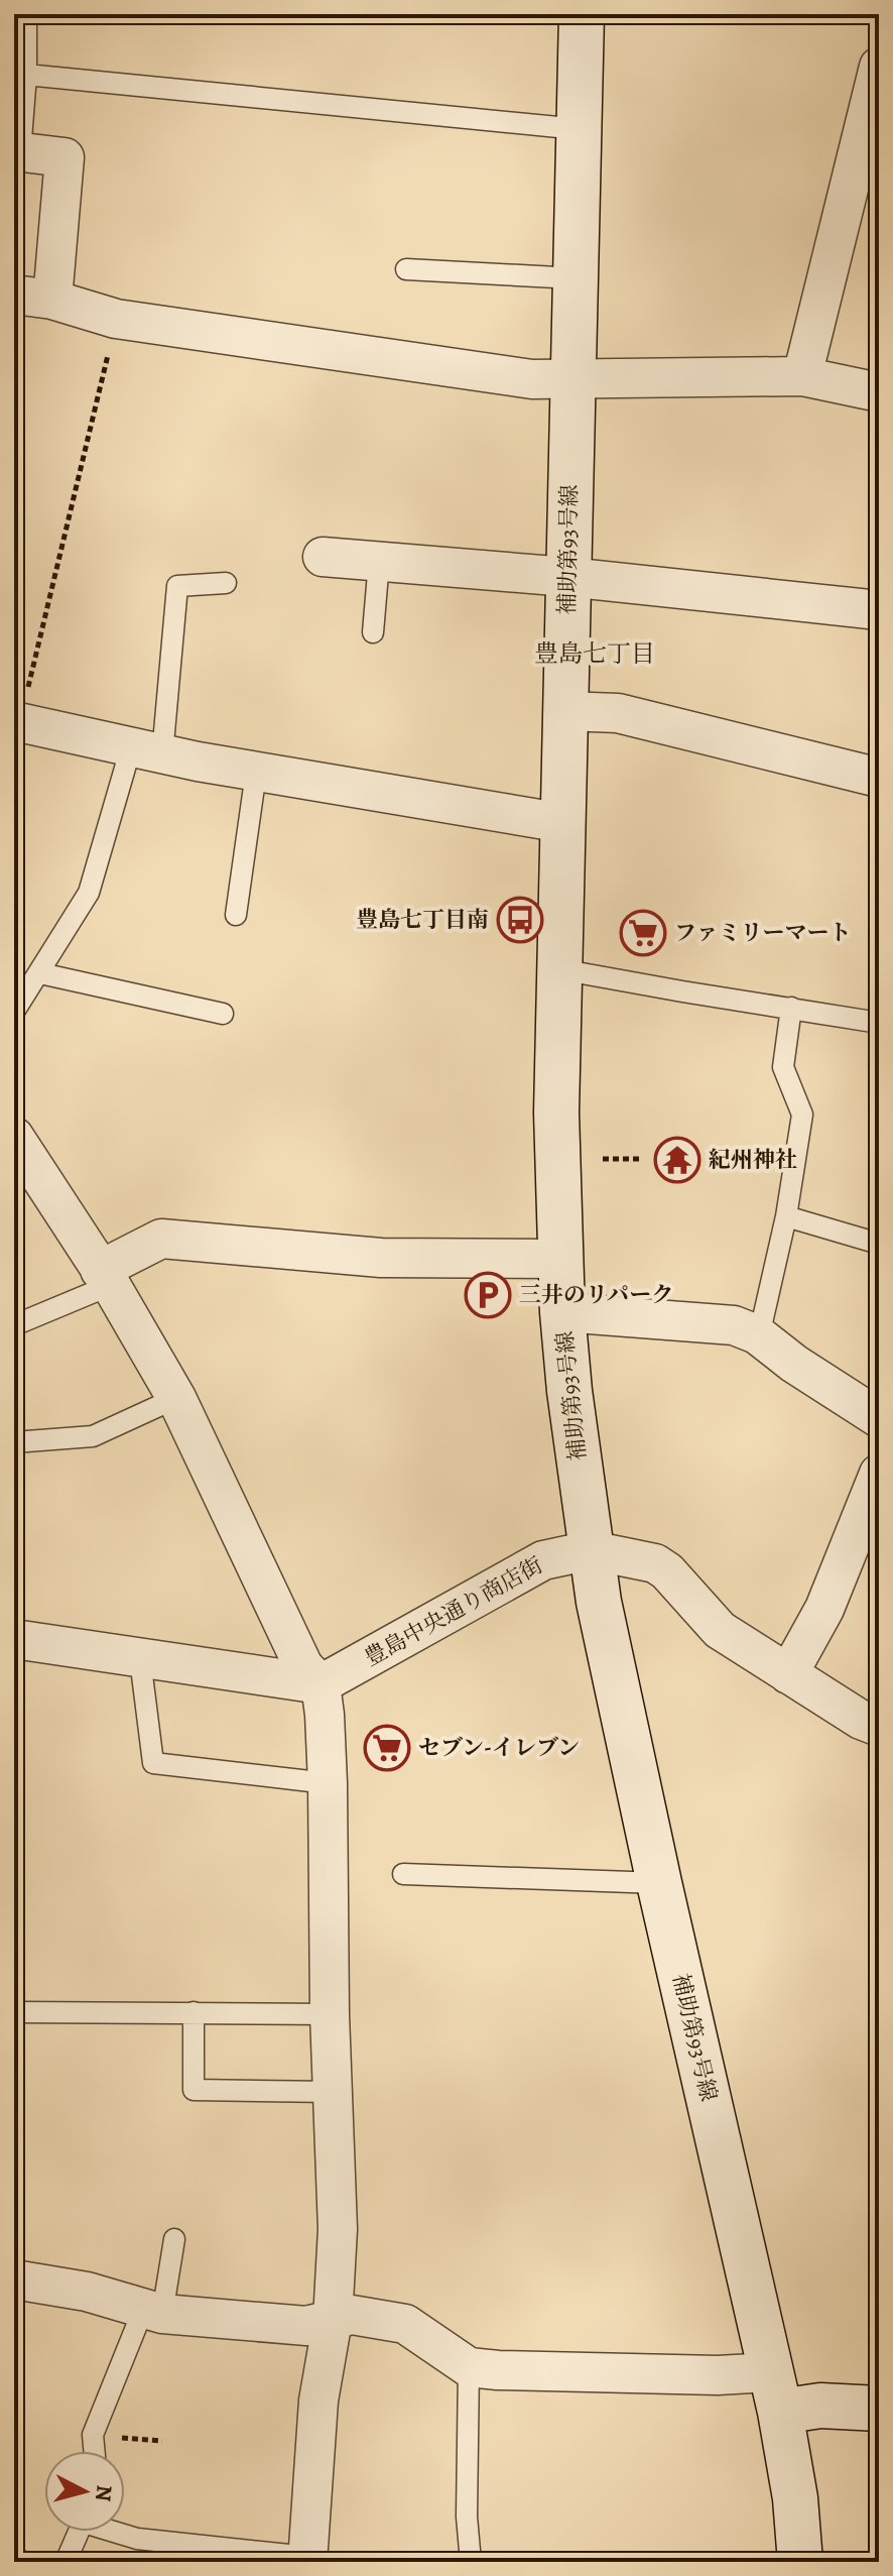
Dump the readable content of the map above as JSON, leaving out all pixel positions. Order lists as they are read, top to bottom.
{
  "streets": {
    "street": ["補助第93号線", "豊島中央通り商店街"]
  },
  "crossings": [
    ["補助第93号線", "豊島中央通り商店街"]
  ],
  "districts": ["豊島七丁目"],
  "places": {
    "bus stop": ["豊島七丁目南"],
    "supermarket": ["ファミリーマート", "セブン-イレブン"],
    "temple": ["紀州神社"],
    "parking": ["三井のリパーク"]
  },
  "north": "right"
}
